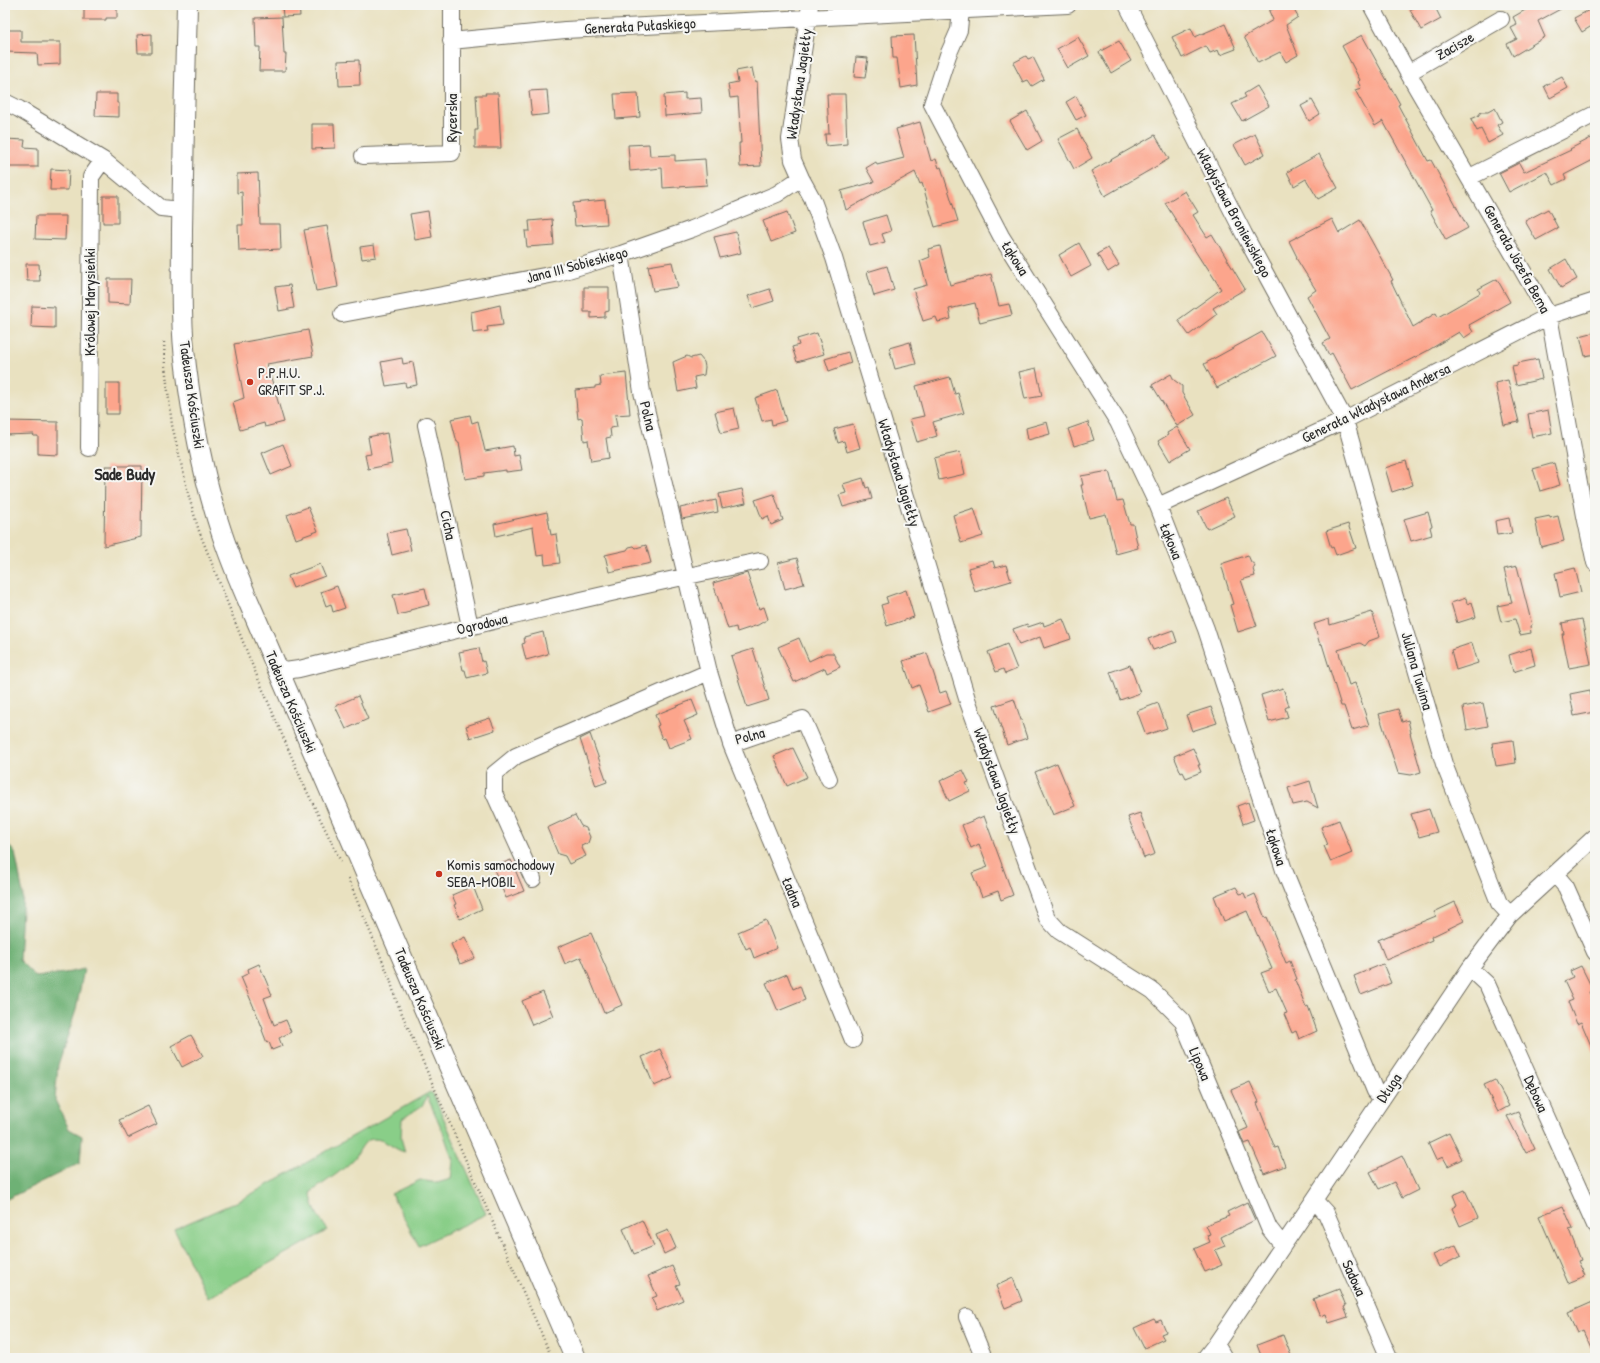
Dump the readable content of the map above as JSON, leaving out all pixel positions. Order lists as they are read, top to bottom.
{
  "streets": {
    "main road": ["Tadeusza Kościuszki"],
    "street": [
      "Generała Pułaskiego",
      "Zacisze",
      "Władysława Jagiełły",
      "Rycerska",
      "Władysława Broniewskiego",
      "Łąkowa",
      "Generała Józefa Bema",
      "Jana III Sobieskiego",
      "Królowej Marysieńki",
      "Generała Władysława Andersa",
      "Polna",
      "Cicha",
      "Ogrodowa",
      "Juliana Tuwima",
      "Ładna",
      "Lipowa",
      "Długa",
      "Dębowa",
      "Sadowa"
    ]
  },
  "crossings": [
    ["Generała Pułaskiego", "Władysława Jagiełły"],
    ["Generała Pułaskiego", "Rycerska"],
    ["Generała Pułaskiego", "Łąkowa"],
    ["Zacisze", "Generała Józefa Bema"],
    ["Władysława Jagiełły", "Jana III Sobieskiego"],
    ["Władysława Jagiełły", "Lipowa"],
    ["Władysława Broniewskiego", "Generała Władysława Andersa"],
    ["Władysława Broniewskiego", "Juliana Tuwima"],
    ["Łąkowa", "Generała Władysława Andersa"],
    ["Łąkowa", "Długa"],
    ["Generała Józefa Bema", "Generała Władysława Andersa"],
    ["Jana III Sobieskiego", "Polna"],
    ["Tadeusza Kościuszki", "Ogrodowa"],
    ["Generała Władysława Andersa", "Juliana Tuwima"],
    ["Polna", "Ogrodowa"],
    ["Polna", "Ładna"],
    ["Cicha", "Ogrodowa"],
    ["Juliana Tuwima", "Długa"],
    ["Lipowa", "Długa"],
    ["Długa", "Dębowa"],
    ["Długa", "Sadowa"]
  ],
  "districts": ["Sade Budy"],
  "places": ["P.P.H.U. GRAFIT SP.J.", "Komis samochodowy SEBA-MOBIL"]
}
